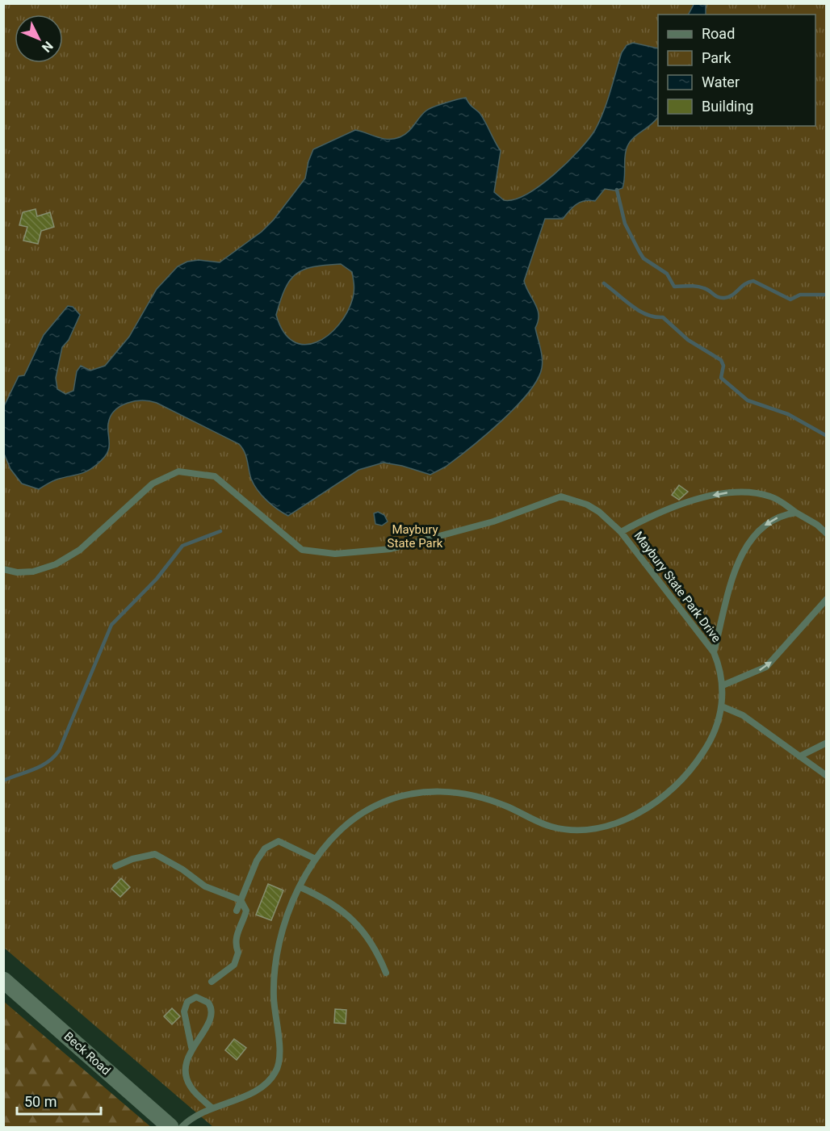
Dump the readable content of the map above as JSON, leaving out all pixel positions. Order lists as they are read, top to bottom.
{
  "streets": {
    "main road": ["Beck Road"],
    "lane": ["Maybury State Park Drive"]
  },
  "parks": ["Maybury State Park"],
  "legend": [
    "Road",
    "Park",
    "Water",
    "Building"
  ],
  "scale_bar": "50 m",
  "north": "bottom right"
}
